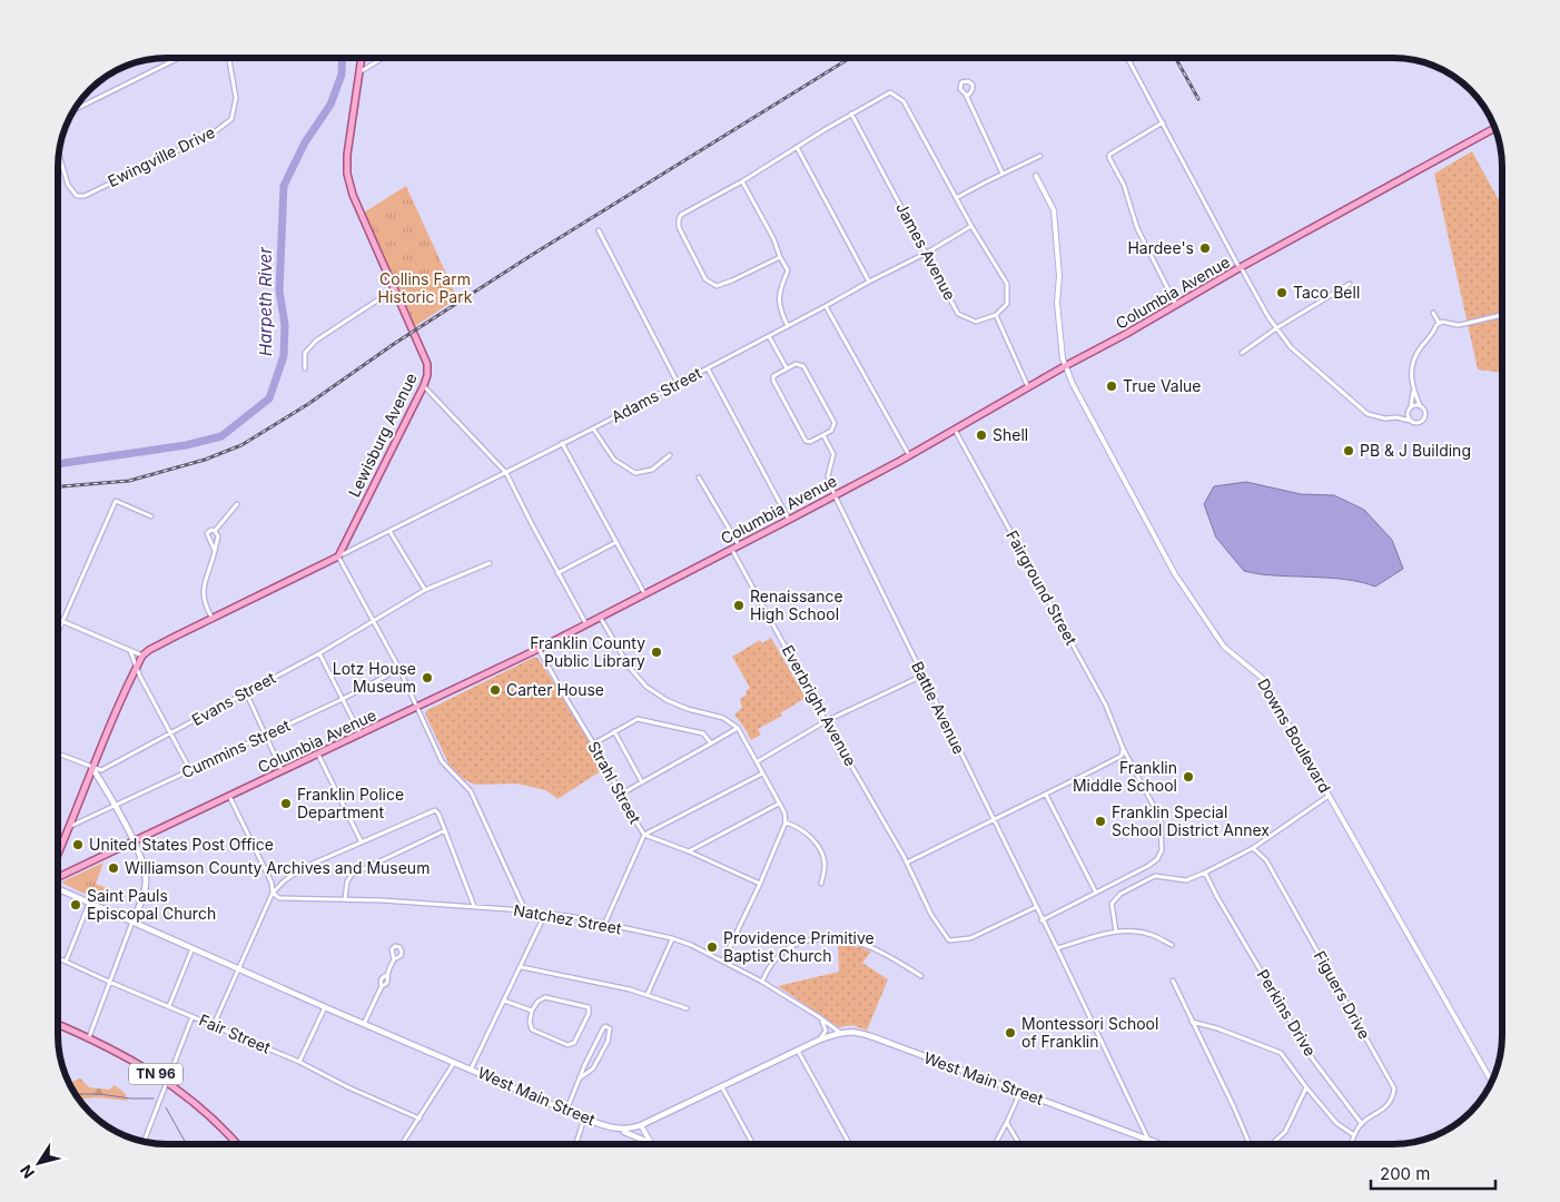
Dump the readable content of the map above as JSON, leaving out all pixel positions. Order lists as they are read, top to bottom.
{
  "streets": {
    "main road": [
      "Columbia Avenue",
      "Lewisburg Avenue",
      "TN 96",
      "West Main Street"
    ],
    "street": [
      "Ewingville Drive",
      "James Avenue",
      "Adams Street",
      "Fairground Street",
      "Evans Street",
      "Everbright Avenue",
      "Battle Avenue",
      "Downs Boulevard",
      "Cummins Street",
      "Strahl Street",
      "Natchez Street",
      "Figuers Drive",
      "Perkins Drive",
      "Fair Street"
    ]
  },
  "crossings": [
    ["James Avenue", "Adams Street"],
    ["Columbia Avenue", "Fairground Street"],
    ["Columbia Avenue", "Everbright Avenue"],
    ["Columbia Avenue", "Battle Avenue"],
    ["Columbia Avenue", "Downs Boulevard"],
    ["Columbia Avenue", "Strahl Street"],
    ["Adams Street", "Lewisburg Avenue"],
    ["Everbright Avenue", "Battle Avenue"],
    ["Battle Avenue", "West Main Street"],
    ["Natchez Street", "West Main Street"],
    ["Figuers Drive", "Perkins Drive"]
  ],
  "water": ["Harpeth River"],
  "parks": ["Collins Farm Historic Park"],
  "places": [
    "Hardee's",
    "Taco Bell",
    "True Value",
    "Shell",
    "PB & J Building",
    "Renaissance High School",
    "Franklin County Public Library",
    "Lotz House Museum",
    "Carter House",
    "Franklin Middle School",
    "Franklin Police Department",
    "Franklin Special School District Annex",
    "United States Post Office",
    "Williamson County Archives and Museum",
    "Saint Pauls Episcopal Church",
    "Providence Primitive Baptist Church",
    "Montessori School of Franklin"
  ],
  "scale_bar": "200 m",
  "north": "bottom left"
}
